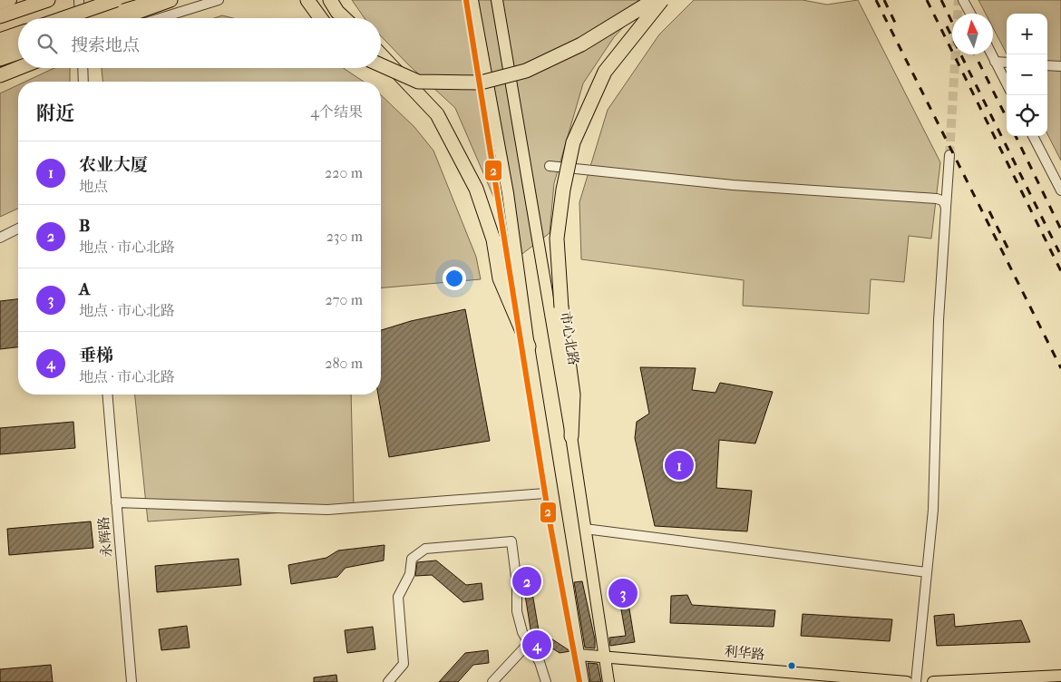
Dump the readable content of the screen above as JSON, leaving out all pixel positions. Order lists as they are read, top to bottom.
{
  "streets": {
    "main road": ["市心北路", "利华路"],
    "street": ["永辉路"]
  },
  "crossings": [
    ["市心北路", "利华路"]
  ],
  "lines": ["transit line 2"],
  "north": "top",
  "page": {
    "map_buttons": ["+", "−"],
    "search": "搜索地点",
    "heading": ["附近", "4个结果"],
    "list": [
      {
        "mark": "1",
        "name": "农业大厦",
        "note": "地点",
        "value": "220 m"
      },
      {
        "mark": "2",
        "name": "B",
        "note": "地点 · 市心北路",
        "value": "230 m"
      },
      {
        "mark": "3",
        "name": "A",
        "note": "地点 · 市心北路",
        "value": "270 m"
      },
      {
        "mark": "4",
        "name": "垂梯",
        "note": "地点 · 市心北路",
        "value": "280 m"
      }
    ],
    "pins": [
      "1",
      "2",
      "3",
      "4"
    ]
  }
}
